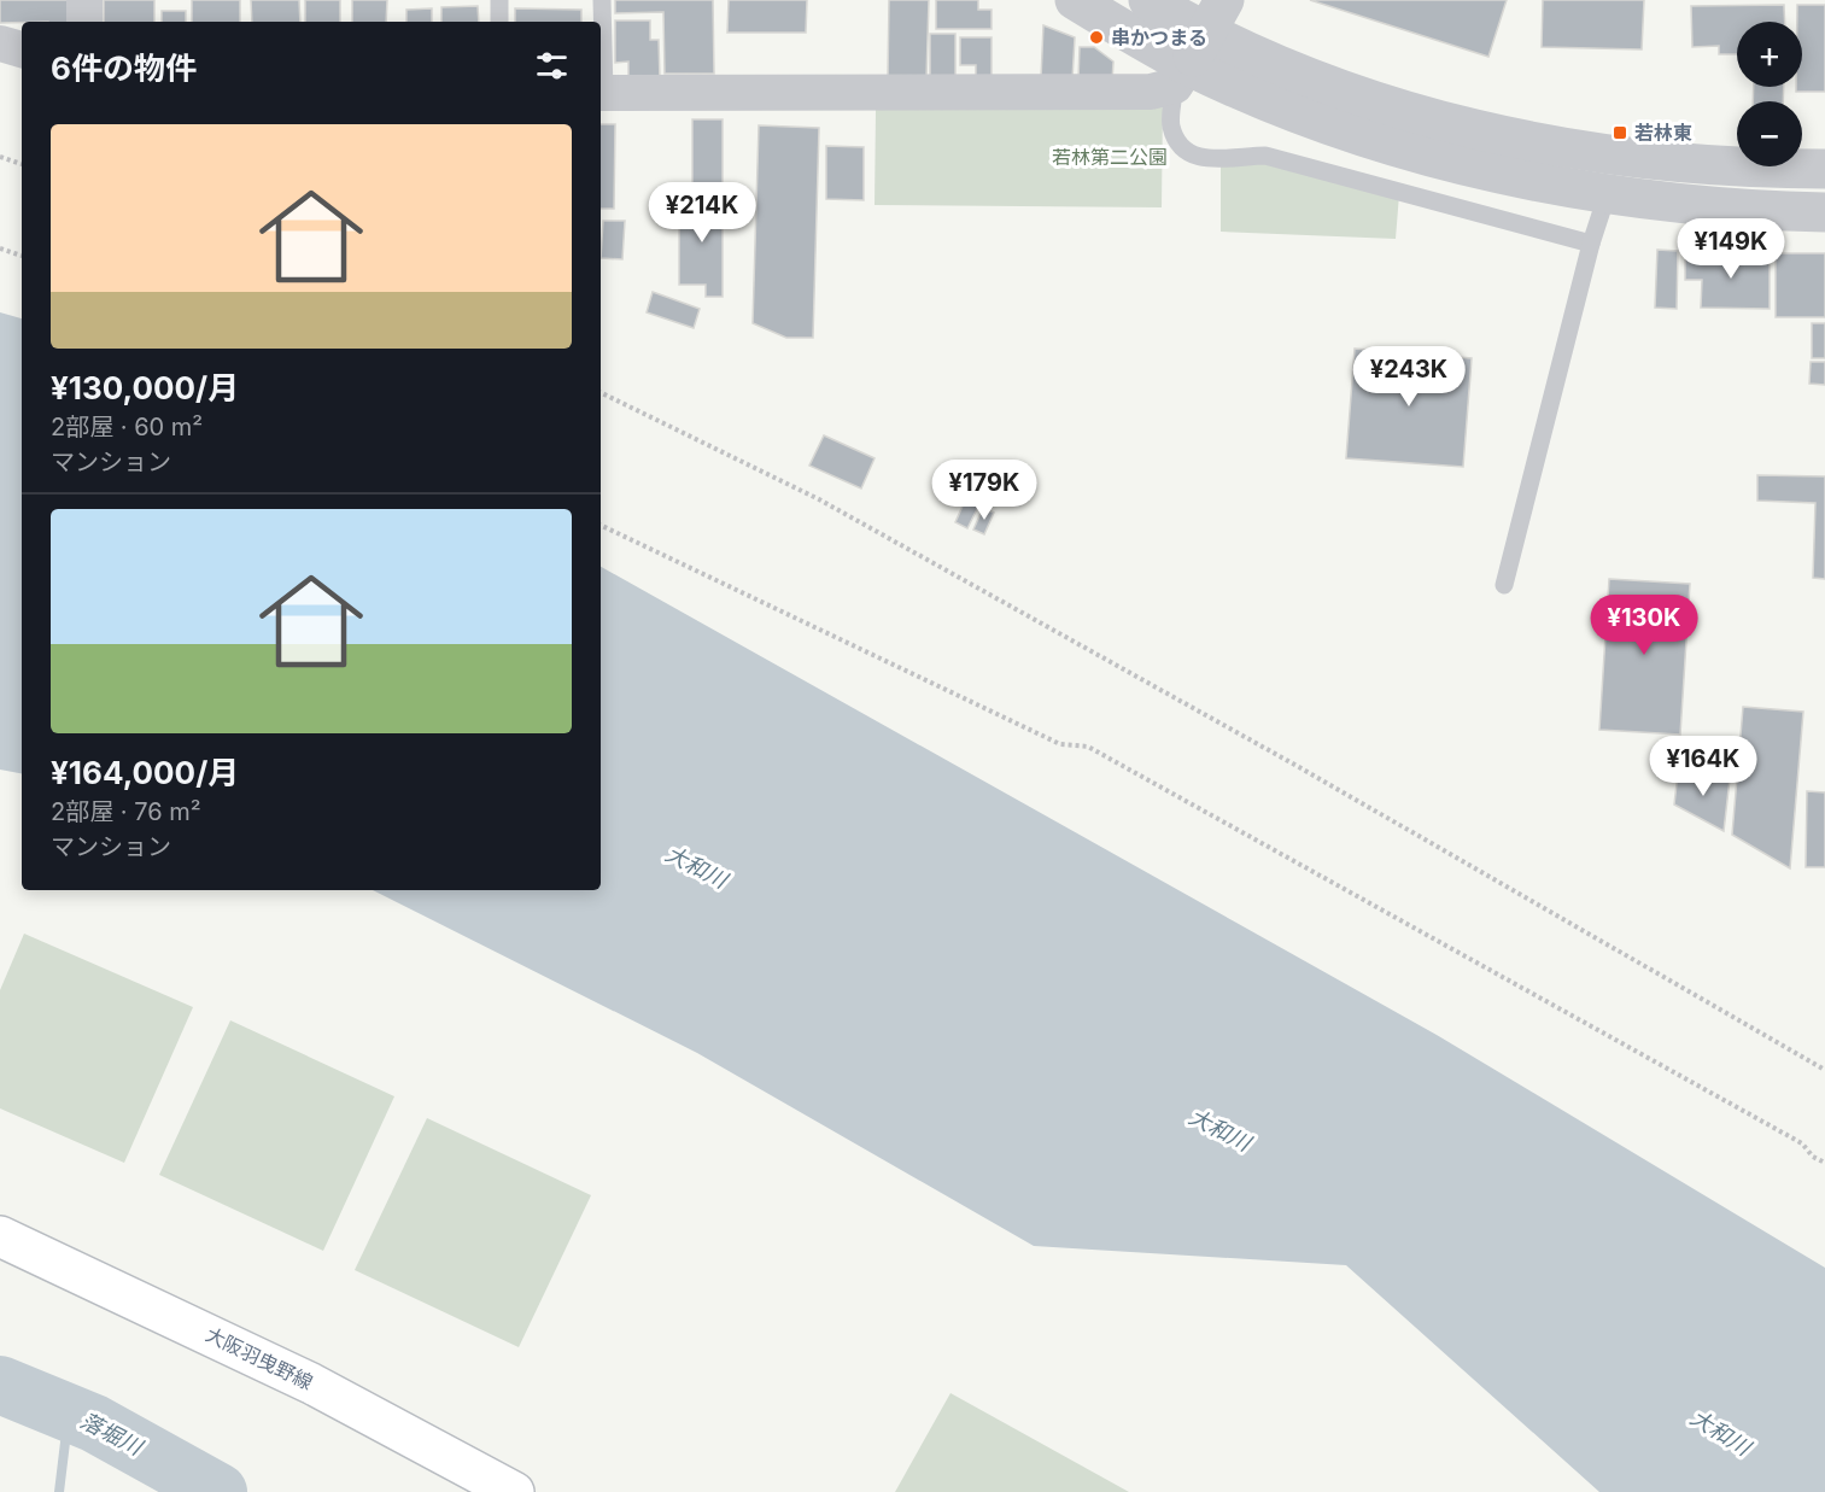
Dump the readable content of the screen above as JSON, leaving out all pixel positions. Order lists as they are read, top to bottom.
{
  "streets": {
    "main road": ["大阪羽曳野線"]
  },
  "water": ["大和川", "落堀川"],
  "parks": ["若林第二公園"],
  "places": {
    "other": ["串かつまる"],
    "transit": ["若林東"]
  },
  "page": {
    "map_buttons": ["+", "−"],
    "heading": "6件の物件",
    "list": [
      {
        "name": "¥130,000/月",
        "note": "2部屋 · 60 m² · マンション"
      },
      {
        "name": "¥164,000/月",
        "note": "2部屋 · 76 m² · マンション"
      }
    ],
    "price": [
      "¥214K",
      "¥149K",
      "¥243K",
      "¥179K",
      "¥130K",
      "¥164K"
    ]
  }
}
